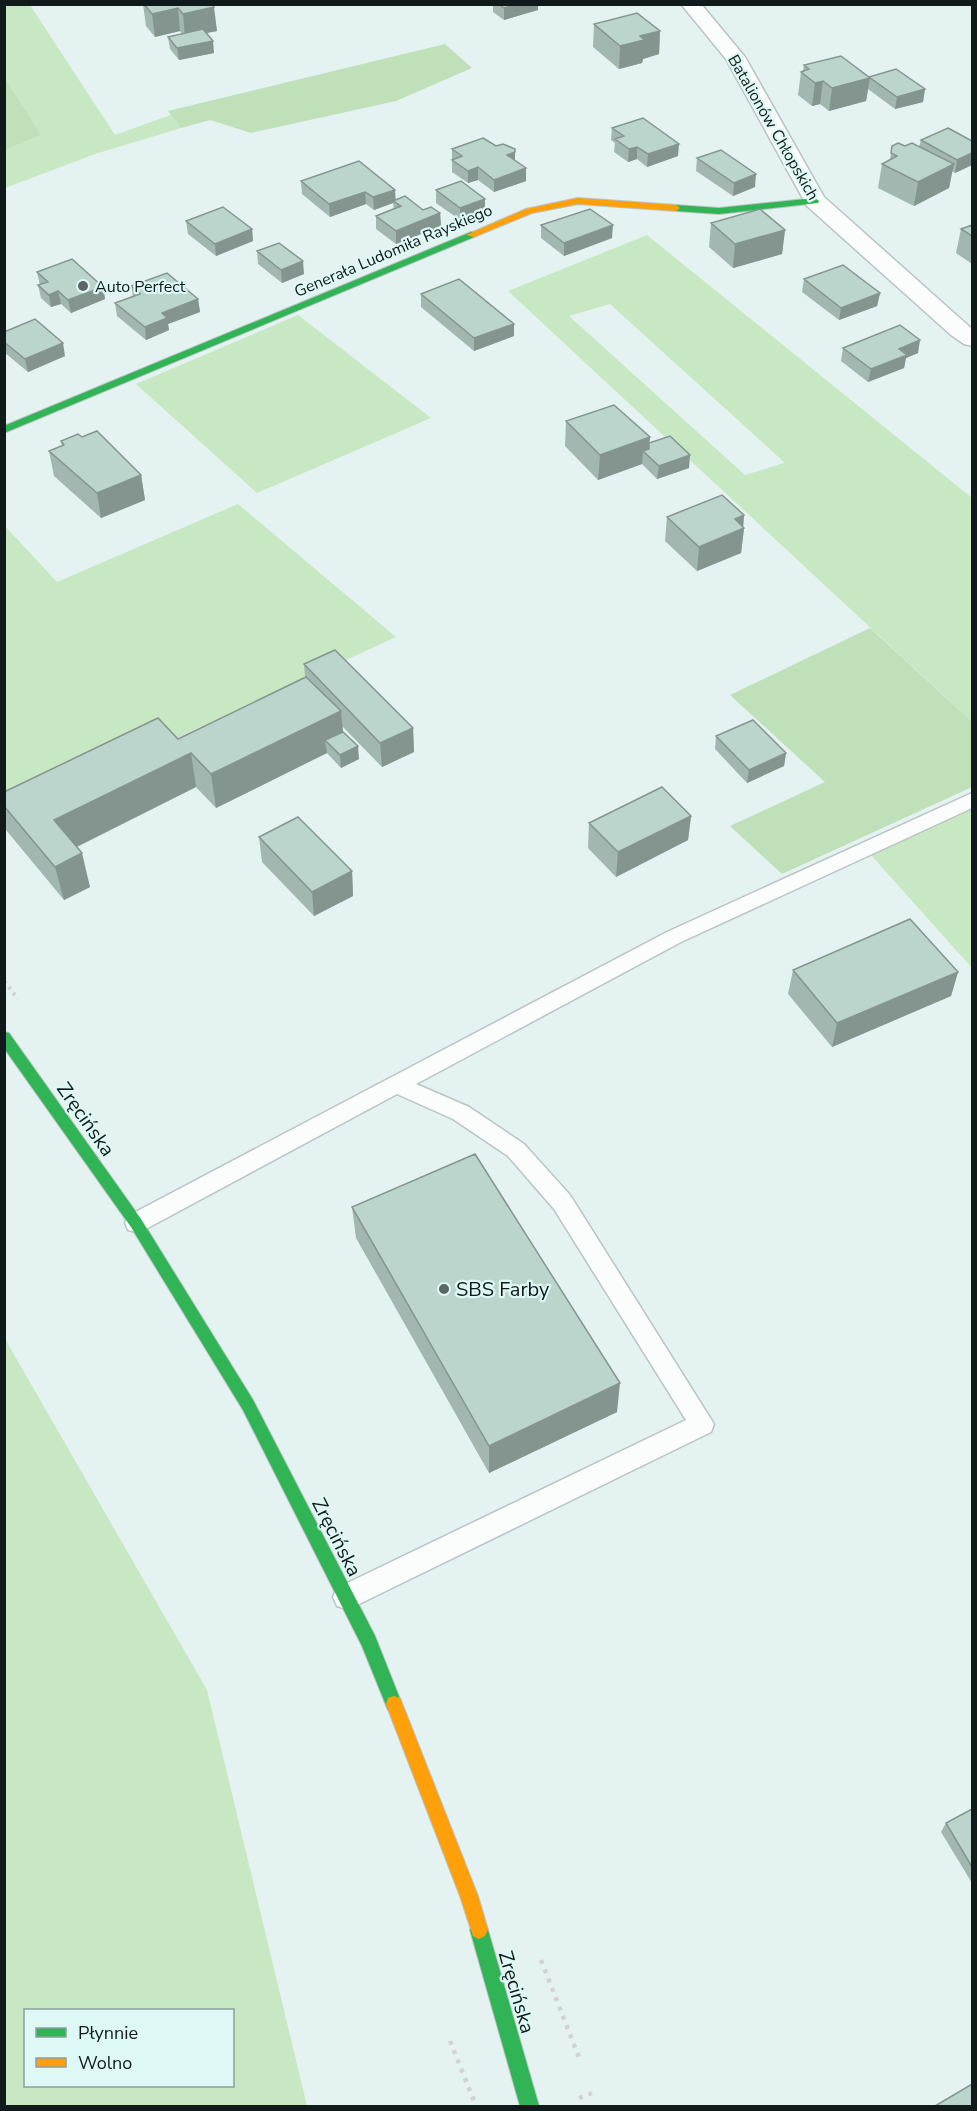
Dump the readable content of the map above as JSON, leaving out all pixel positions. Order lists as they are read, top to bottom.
{
  "streets": {
    "street": ["Batalionów Chłopskich", "Generała Ludomiła Rayskiego", "Zręcińska"]
  },
  "crossings": [
    ["Batalionów Chłopskich", "Generała Ludomiła Rayskiego"]
  ],
  "places": ["Auto Perfect", "SBS Farby"],
  "legend": ["Płynnie", "Wolno"]
}
